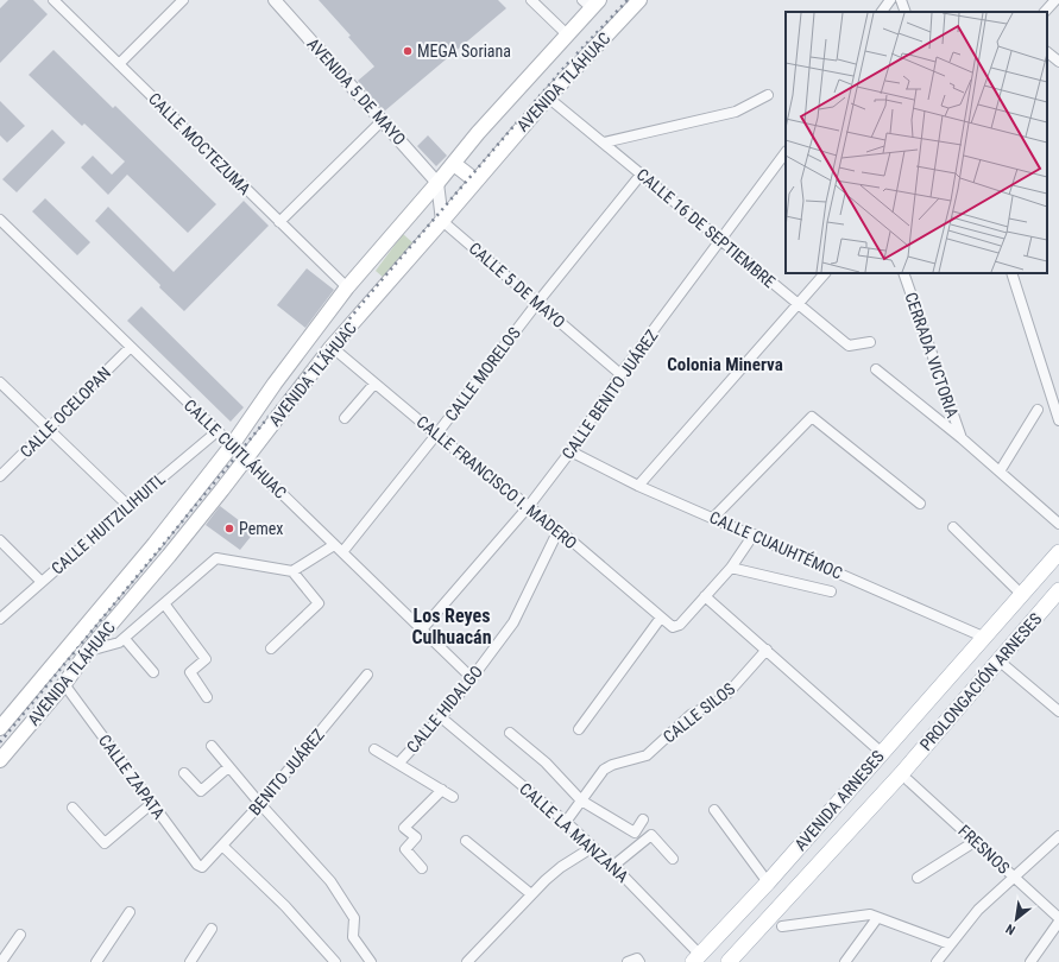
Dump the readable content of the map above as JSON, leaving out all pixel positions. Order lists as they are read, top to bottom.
{
  "streets": {
    "main road": ["AVENIDA TLÁHUAC", "PROLONGACIÓN ARNESES", "AVENIDA ARNESES"],
    "street": [
      "AVENIDA 5 DE MAYO",
      "CALLE MOCTEZUMA",
      "CALLE 16 DE SEPTIEMBRE",
      "CALLE 5 DE MAYO",
      "CERRADA VICTORIA",
      "CALLE MORELOS",
      "CALLE BENITO JUÁREZ",
      "CALLE OCELOPAN",
      "CALLE CUITLÁHUAC",
      "CALLE FRANCISCO I. MADERO",
      "CALLE HUITZILIHUITL",
      "CALLE CUAUHTÉMOC",
      "CALLE HIDALGO",
      "CALLE SILOS",
      "BENITO JUÁREZ",
      "CALLE ZAPATA",
      "CALLE LA MANZANA",
      "FRESNOS"
    ]
  },
  "crossings": [
    ["AVENIDA TLÁHUAC", "AVENIDA 5 DE MAYO"],
    ["AVENIDA TLÁHUAC", "CALLE MOCTEZUMA"],
    ["AVENIDA TLÁHUAC", "CALLE 16 DE SEPTIEMBRE"],
    ["AVENIDA TLÁHUAC", "CALLE 5 DE MAYO"],
    ["AVENIDA TLÁHUAC", "CALLE CUITLÁHUAC"],
    ["AVENIDA TLÁHUAC", "CALLE FRANCISCO I. MADERO"],
    ["AVENIDA TLÁHUAC", "CALLE ZAPATA"],
    ["CALLE 16 DE SEPTIEMBRE", "CALLE MORELOS"],
    ["CALLE 16 DE SEPTIEMBRE", "CALLE BENITO JUÁREZ"],
    ["CALLE 5 DE MAYO", "CALLE MORELOS"],
    ["CALLE 5 DE MAYO", "CALLE BENITO JUÁREZ"],
    ["CALLE MORELOS", "CALLE CUITLÁHUAC"],
    ["CALLE MORELOS", "CALLE FRANCISCO I. MADERO"],
    ["CALLE BENITO JUÁREZ", "CALLE CUITLÁHUAC"],
    ["CALLE BENITO JUÁREZ", "CALLE FRANCISCO I. MADERO"],
    ["CALLE BENITO JUÁREZ", "CALLE CUAUHTÉMOC"],
    ["CALLE OCELOPAN", "CALLE CUITLÁHUAC"],
    ["CALLE CUITLÁHUAC", "CALLE HUITZILIHUITL"],
    ["CALLE CUITLÁHUAC", "CALLE HIDALGO"],
    ["CALLE FRANCISCO I. MADERO", "CALLE CUAUHTÉMOC"],
    ["CALLE FRANCISCO I. MADERO", "CALLE HIDALGO"],
    ["CALLE CUAUHTÉMOC", "PROLONGACIÓN ARNESES"],
    ["CALLE CUAUHTÉMOC", "AVENIDA ARNESES"],
    ["PROLONGACIÓN ARNESES", "AVENIDA ARNESES"],
    ["PROLONGACIÓN ARNESES", "FRESNOS"],
    ["CALLE HIDALGO", "CALLE LA MANZANA"],
    ["CALLE SILOS", "CALLE LA MANZANA"],
    ["BENITO JUÁREZ", "CALLE ZAPATA"],
    ["AVENIDA ARNESES", "CALLE LA MANZANA"],
    ["AVENIDA ARNESES", "FRESNOS"]
  ],
  "districts": ["Colonia Minerva", "Los Reyes Culhuacán"],
  "places": ["MEGA Soriana", "Pemex"],
  "north": "bottom left"
}
